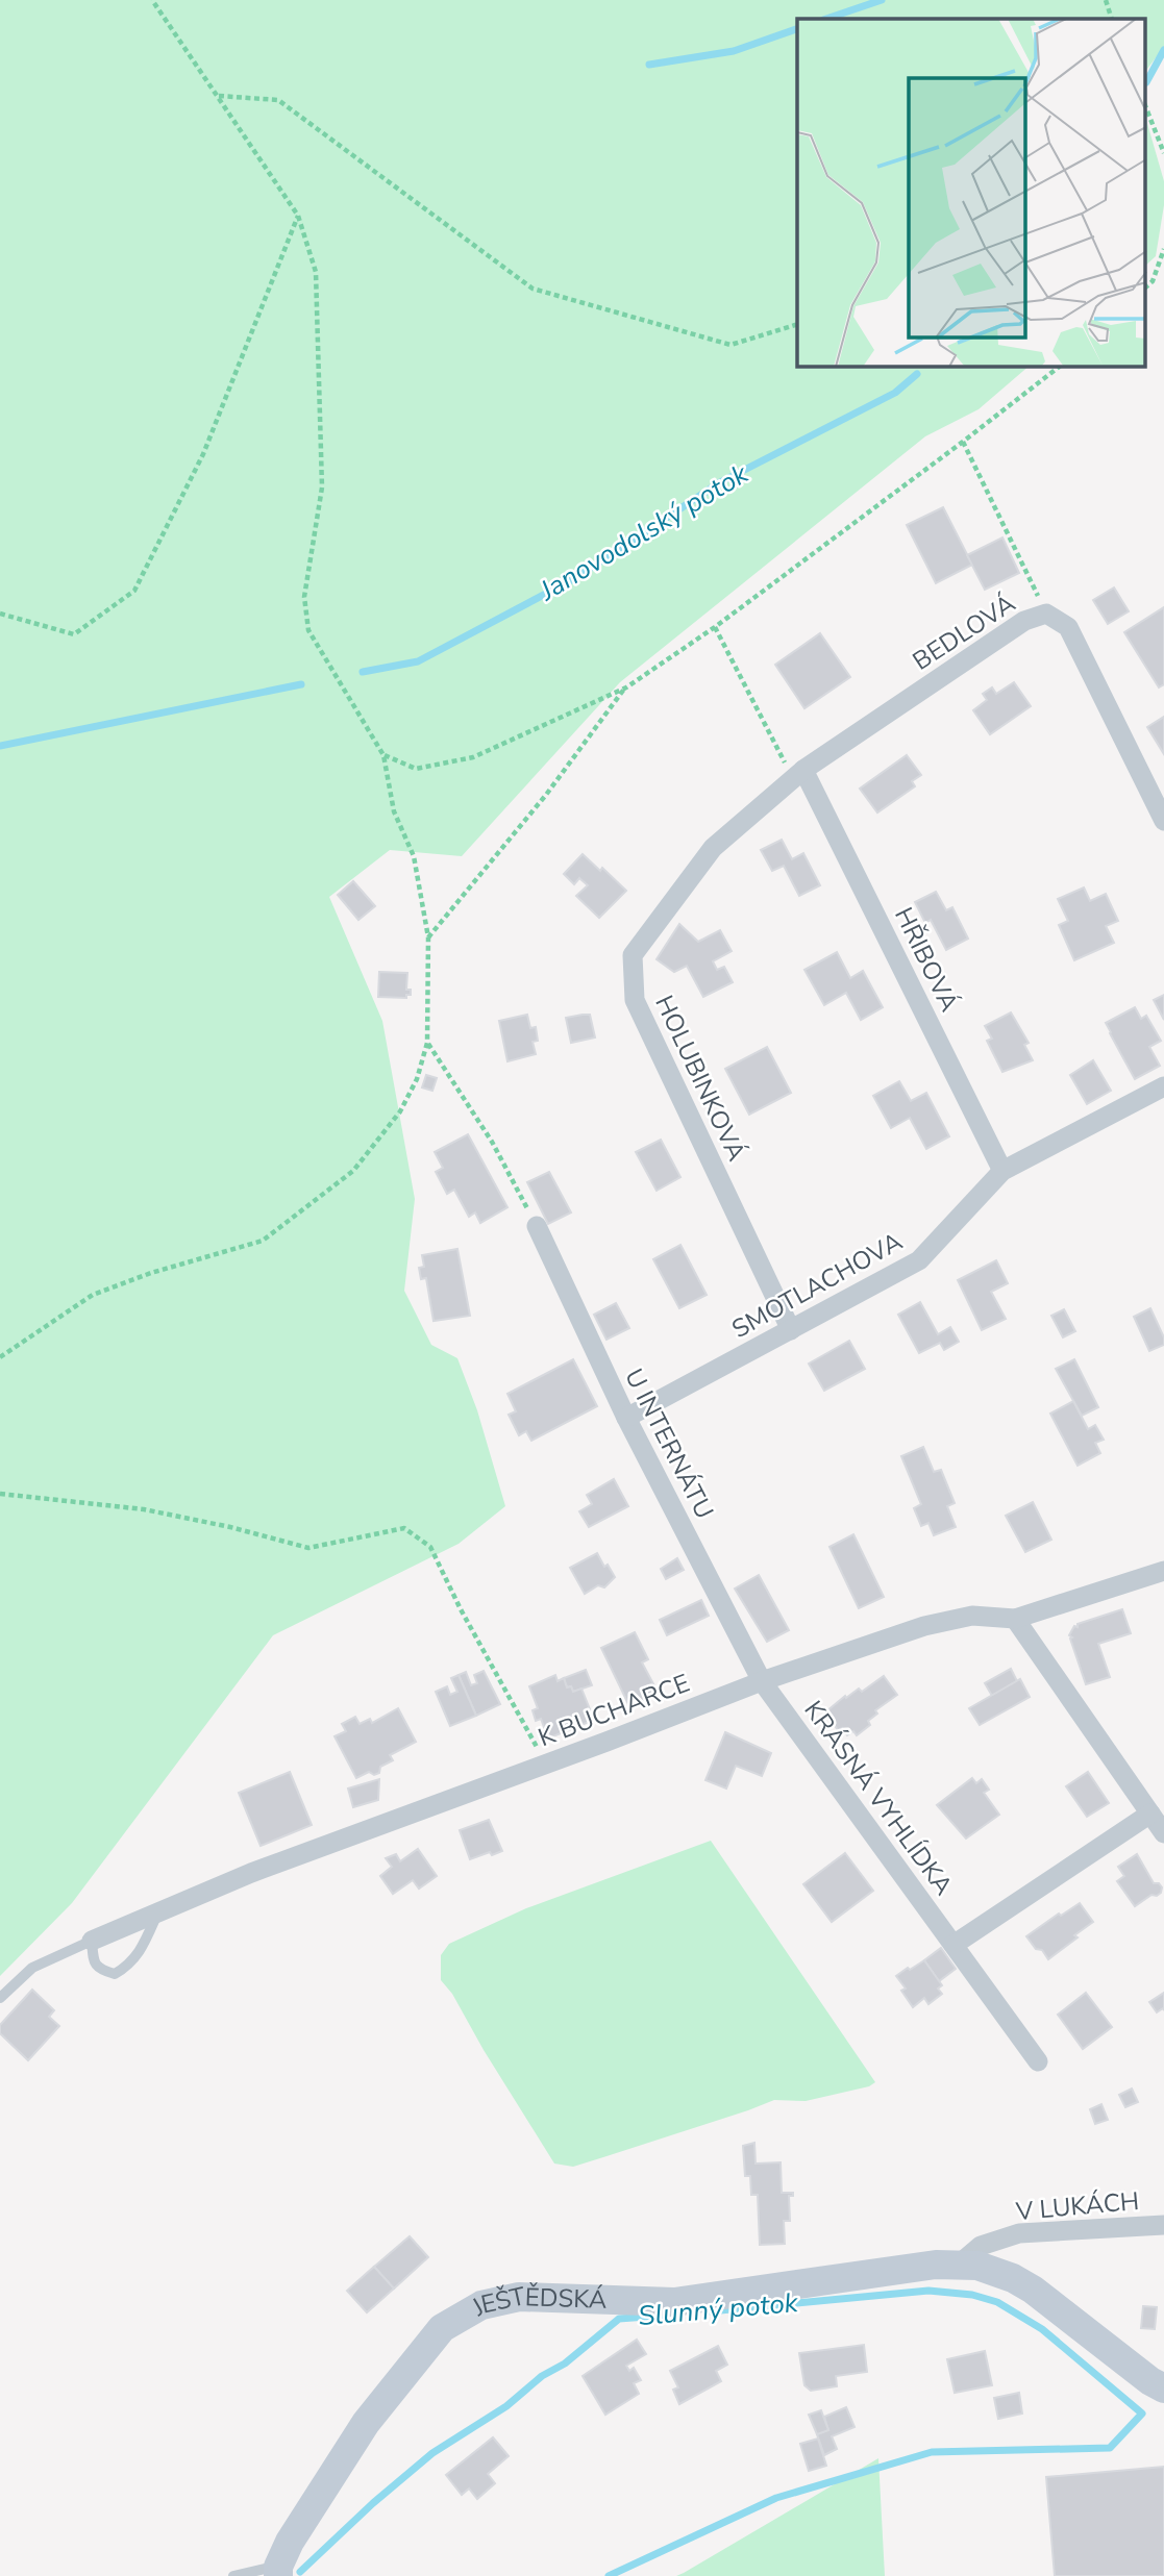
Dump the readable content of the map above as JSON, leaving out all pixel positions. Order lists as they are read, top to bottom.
{
  "streets": {
    "street": [
      "BEDLOVÁ",
      "HŘIBOVÁ",
      "HOLUBINKOVÁ",
      "SMOTLACHOVA",
      "U INTERNÁTU",
      "K BUCHARCE",
      "KRÁSNÁ VYHLÍDKA",
      "V LUKÁCH",
      "JEŠTĚDSKÁ"
    ]
  },
  "crossings": [
    ["BEDLOVÁ", "HŘIBOVÁ"],
    ["BEDLOVÁ", "HOLUBINKOVÁ"],
    ["HŘIBOVÁ", "HOLUBINKOVÁ"],
    ["HŘIBOVÁ", "SMOTLACHOVA"],
    ["HOLUBINKOVÁ", "SMOTLACHOVA"],
    ["SMOTLACHOVA", "U INTERNÁTU"],
    ["U INTERNÁTU", "K BUCHARCE"],
    ["U INTERNÁTU", "KRÁSNÁ VYHLÍDKA"],
    ["K BUCHARCE", "KRÁSNÁ VYHLÍDKA"],
    ["V LUKÁCH", "JEŠTĚDSKÁ"]
  ],
  "water": ["Janovodolský potok", "Slunný potok"]
}
